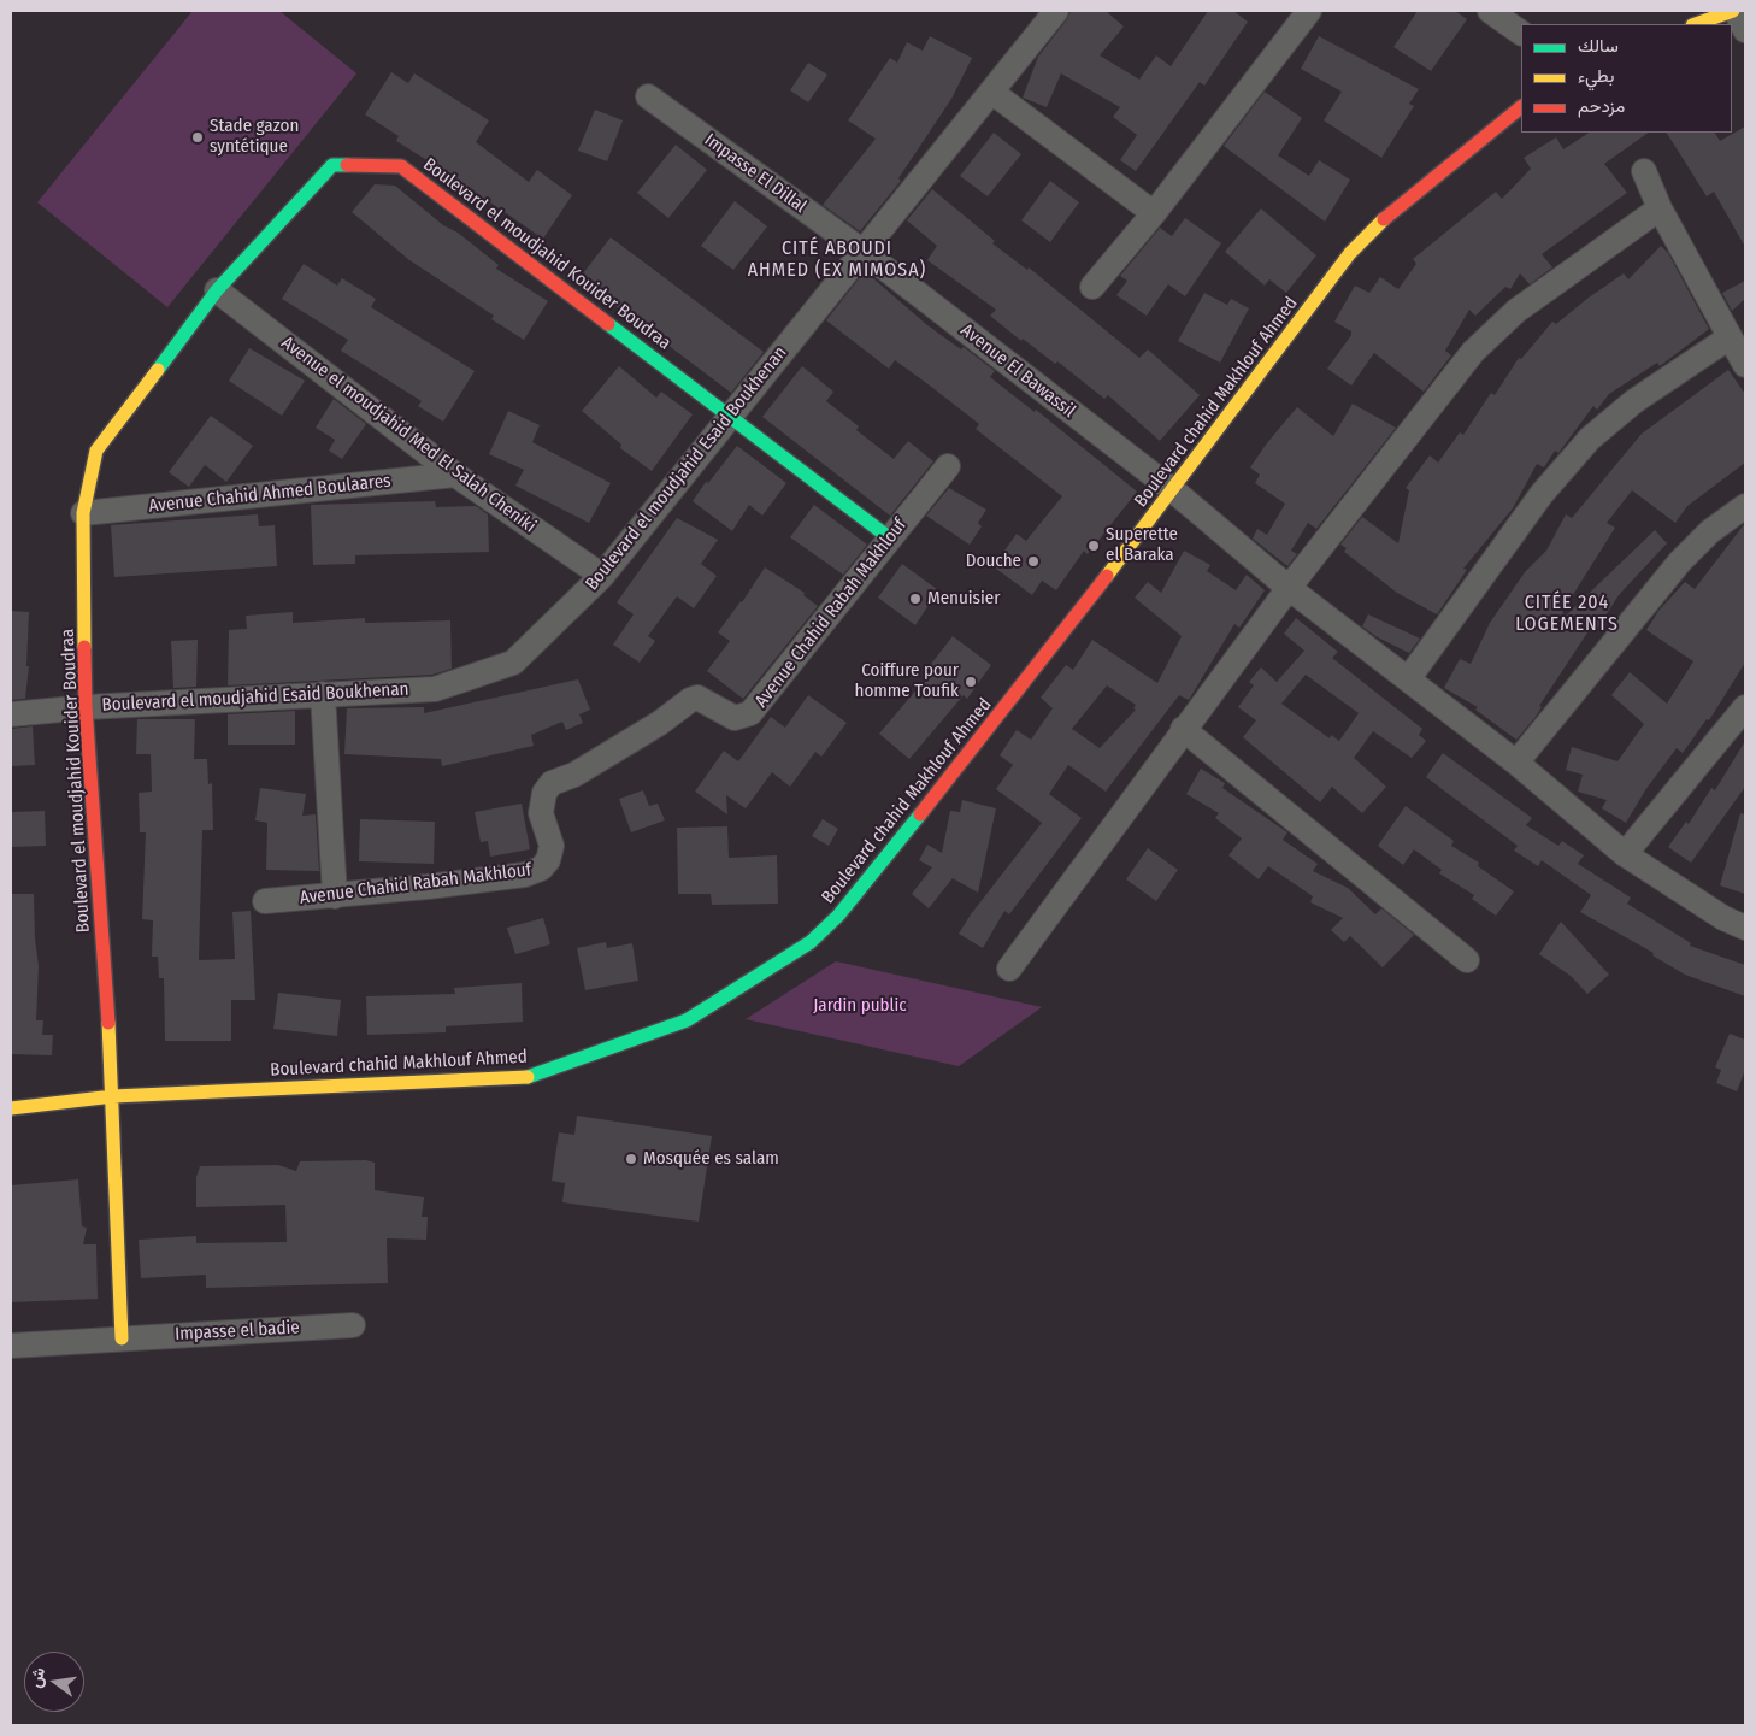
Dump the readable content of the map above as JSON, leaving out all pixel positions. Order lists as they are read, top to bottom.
{
  "streets": {
    "main road": ["Boulevard el moudjahid Kouider Boudraa", "Boulevard chahid Makhlouf Ahmed"],
    "street": [
      "Impasse El Dillal",
      "Avenue El Bawassil",
      "Avenue el moudjahid Med El Salah Cheniki",
      "Boulevard el moudjahid Esaid Boukhenan",
      "Avenue Chahid Ahmed Boulaares",
      "Avenue Chahid Rabah Makhlouf",
      "Impasse el badie"
    ]
  },
  "crossings": [
    ["Impasse El Dillal", "Avenue El Bawassil"],
    ["Impasse El Dillal", "Boulevard el moudjahid Esaid Boukhenan"],
    ["Boulevard el moudjahid Kouider Boudraa", "Boulevard chahid Makhlouf Ahmed"],
    ["Boulevard el moudjahid Kouider Boudraa", "Avenue el moudjahid Med El Salah Cheniki"],
    ["Boulevard el moudjahid Kouider Boudraa", "Boulevard el moudjahid Esaid Boukhenan"],
    ["Boulevard el moudjahid Kouider Boudraa", "Avenue Chahid Ahmed Boulaares"],
    ["Boulevard el moudjahid Kouider Boudraa", "Avenue Chahid Rabah Makhlouf"],
    ["Boulevard el moudjahid Kouider Boudraa", "Impasse el badie"],
    ["Avenue El Bawassil", "Boulevard chahid Makhlouf Ahmed"],
    ["Avenue El Bawassil", "Boulevard el moudjahid Esaid Boukhenan"],
    ["Avenue el moudjahid Med El Salah Cheniki", "Boulevard el moudjahid Esaid Boukhenan"],
    ["Avenue el moudjahid Med El Salah Cheniki", "Avenue Chahid Ahmed Boulaares"]
  ],
  "districts": ["CITÉ ABOUDI AHMED (EX MIMOSA)", "CITÉE 204 LOGEMENTS"],
  "parks": ["Jardin public"],
  "places": [
    "Stade gazon syntétique",
    "Superette el Baraka",
    "Douche",
    "Menuisier",
    "Coiffure pour homme Toufik",
    "Mosquée es salam"
  ],
  "legend": ["سالك", "بطيء", "مزدحم"],
  "north": "left"
}
